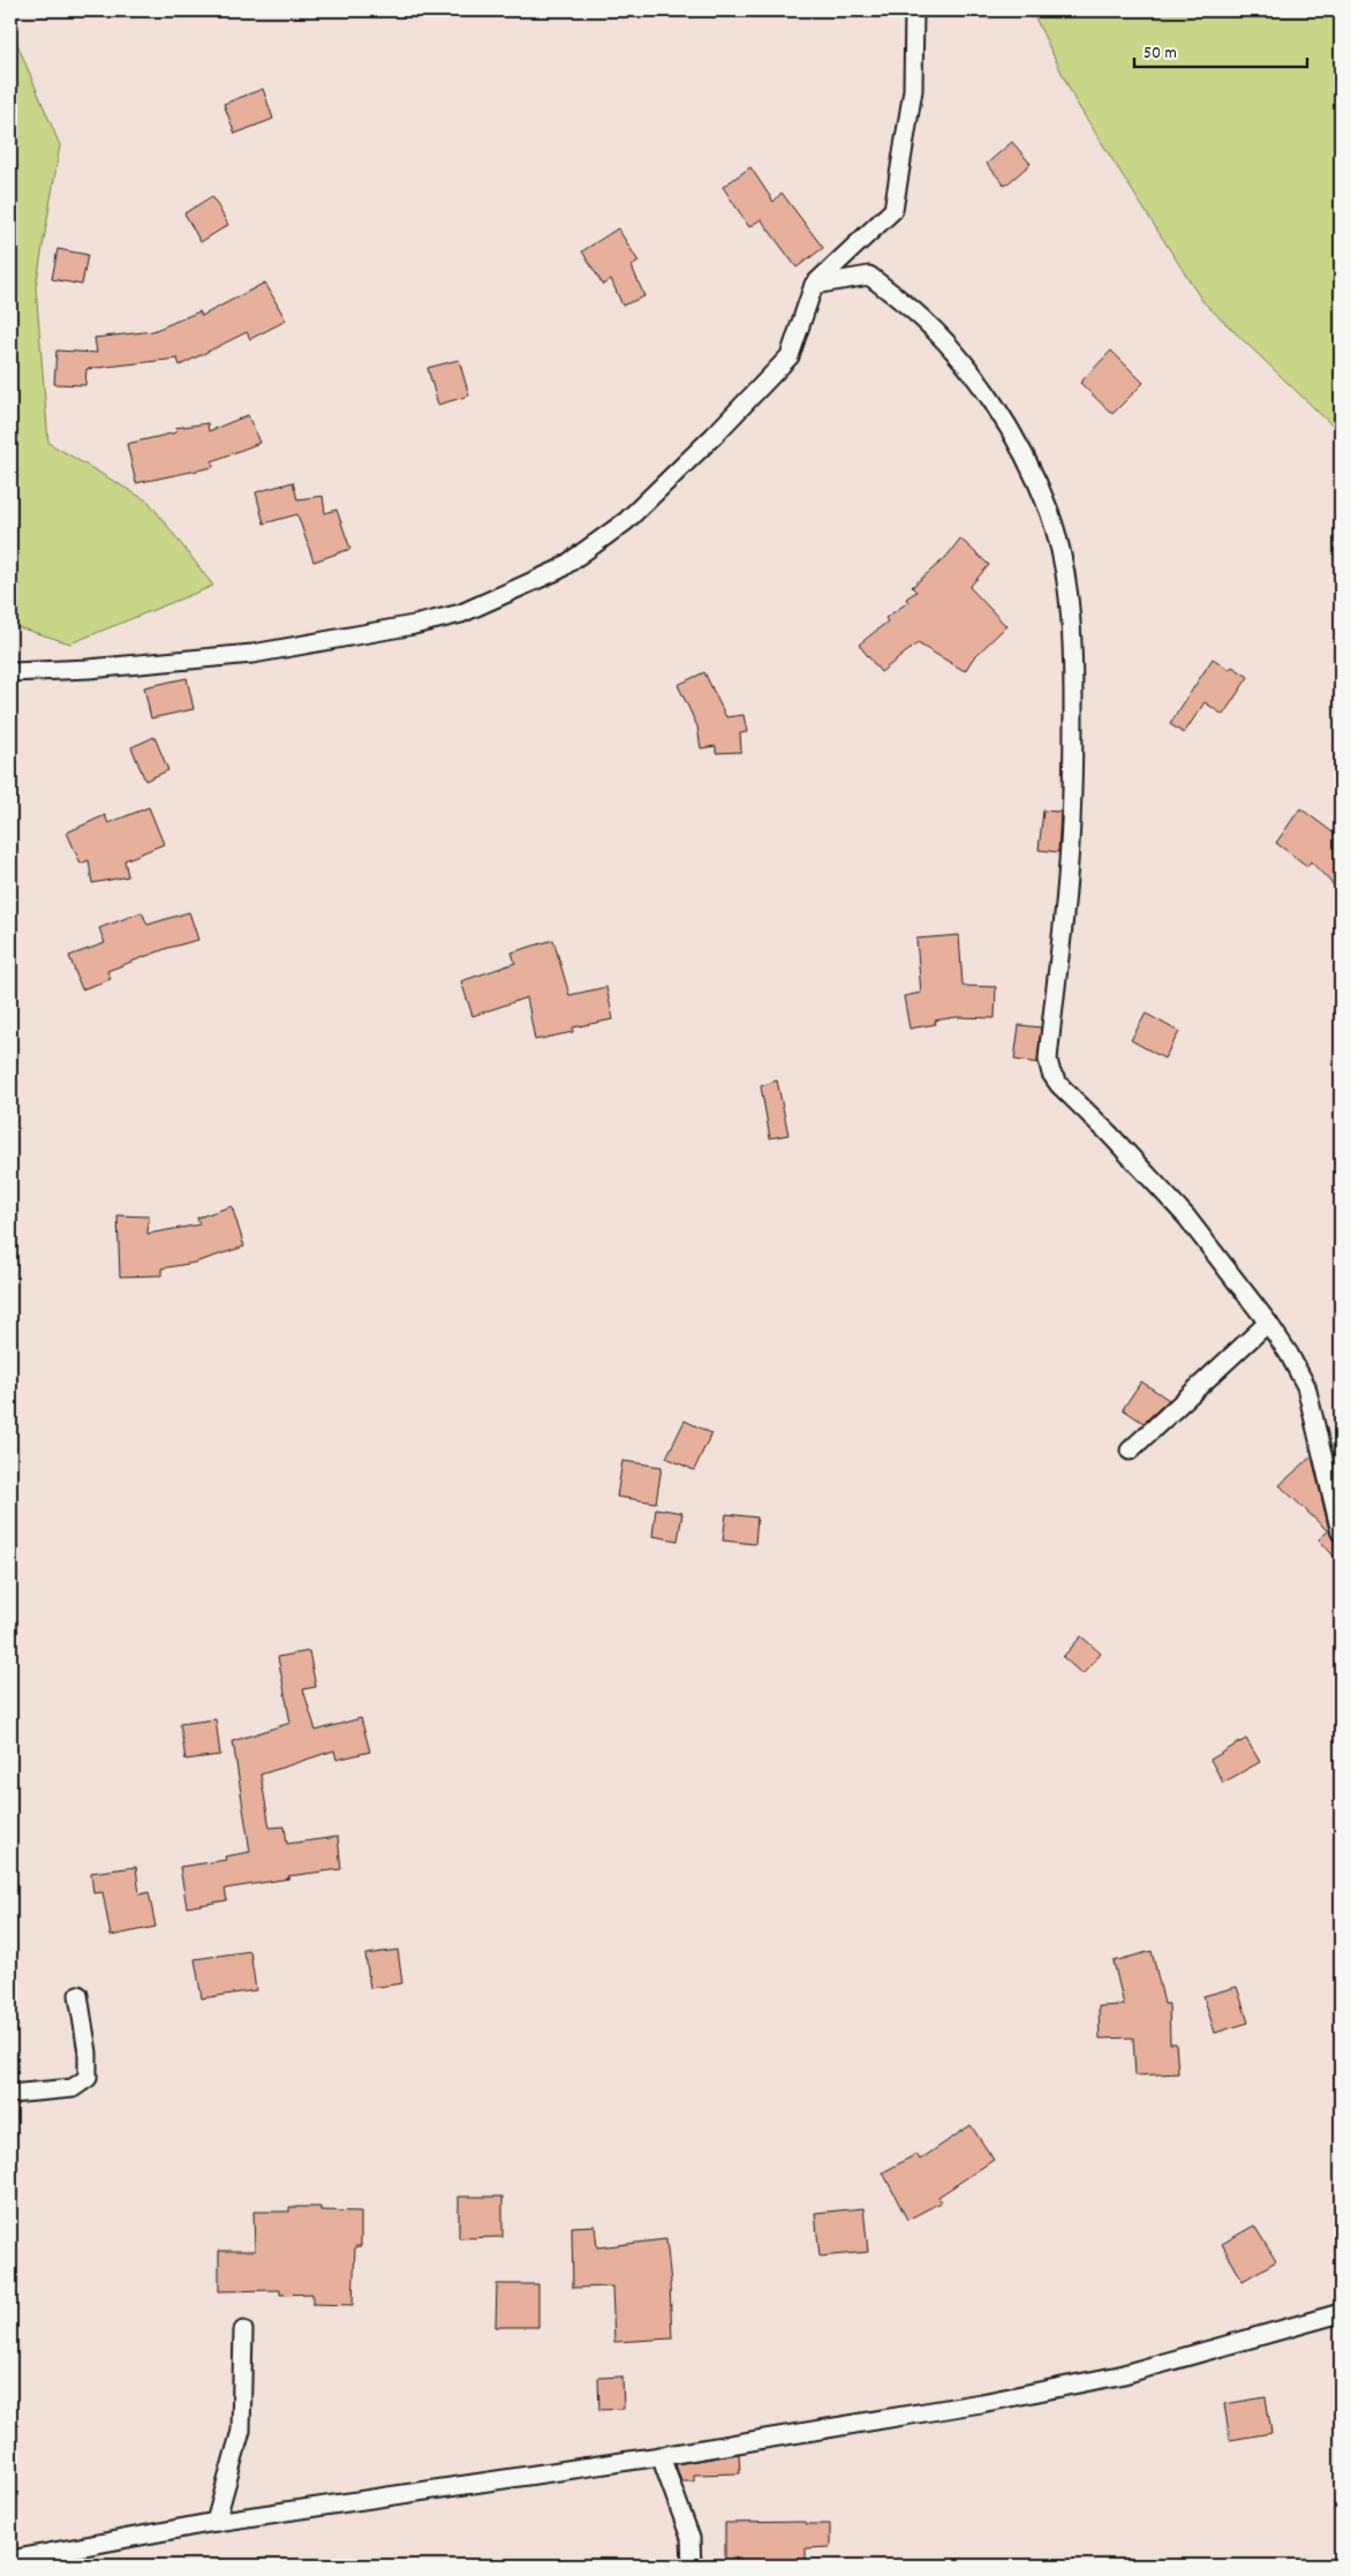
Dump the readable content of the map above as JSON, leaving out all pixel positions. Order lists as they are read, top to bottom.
{
  "scale_bar": "50 m"
}
